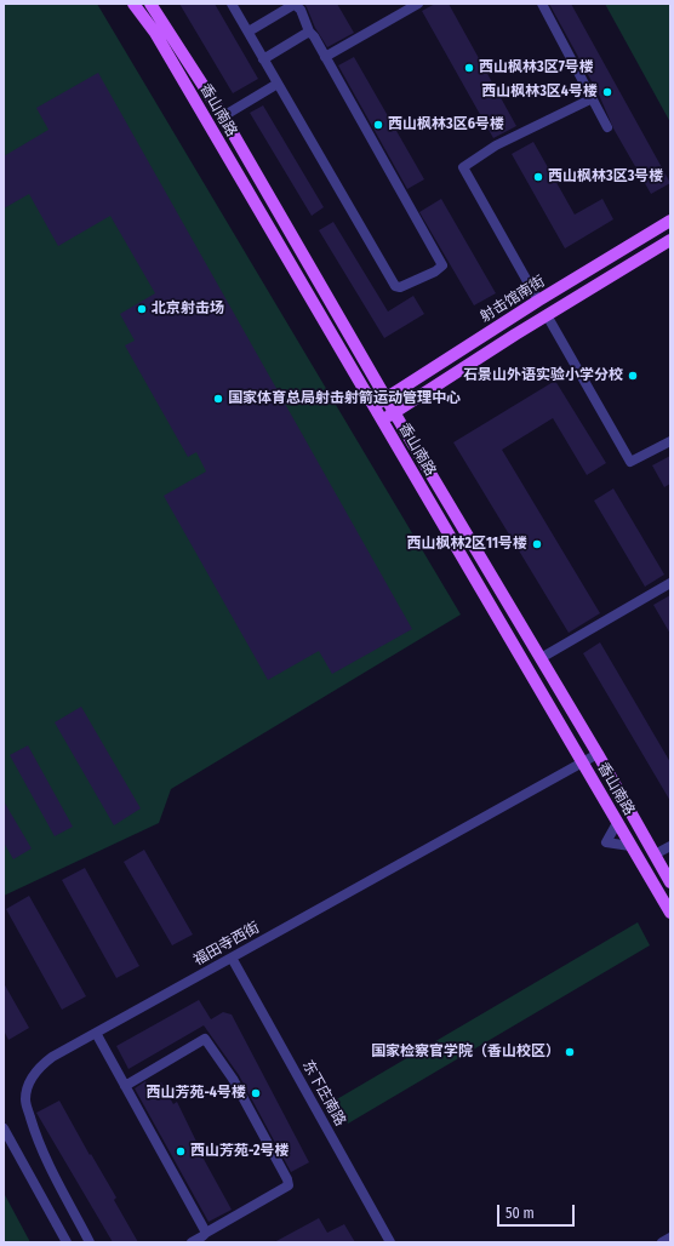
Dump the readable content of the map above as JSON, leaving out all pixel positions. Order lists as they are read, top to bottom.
{
  "streets": {
    "main road": ["香山南路", "射击馆南街"],
    "street": ["福田寺西街", "东下庄南路"]
  },
  "crossings": [
    ["香山南路", "射击馆南街"],
    ["香山南路", "福田寺西街"],
    ["福田寺西街", "东下庄南路"]
  ],
  "places": [
    "西山枫林3区7号楼",
    "西山枫林3区4号楼",
    "西山枫林3区6号楼",
    "西山枫林3区3号楼",
    "北京射击场",
    "石景山外语实验小学分校",
    "国家体育总局射击射箭运动管理中心",
    "西山枫林2区11号楼",
    "国家检察官学院（香山校区）",
    "西山芳苑-4号楼",
    "西山芳苑-2号楼"
  ],
  "scale_bar": "50 m"
}
